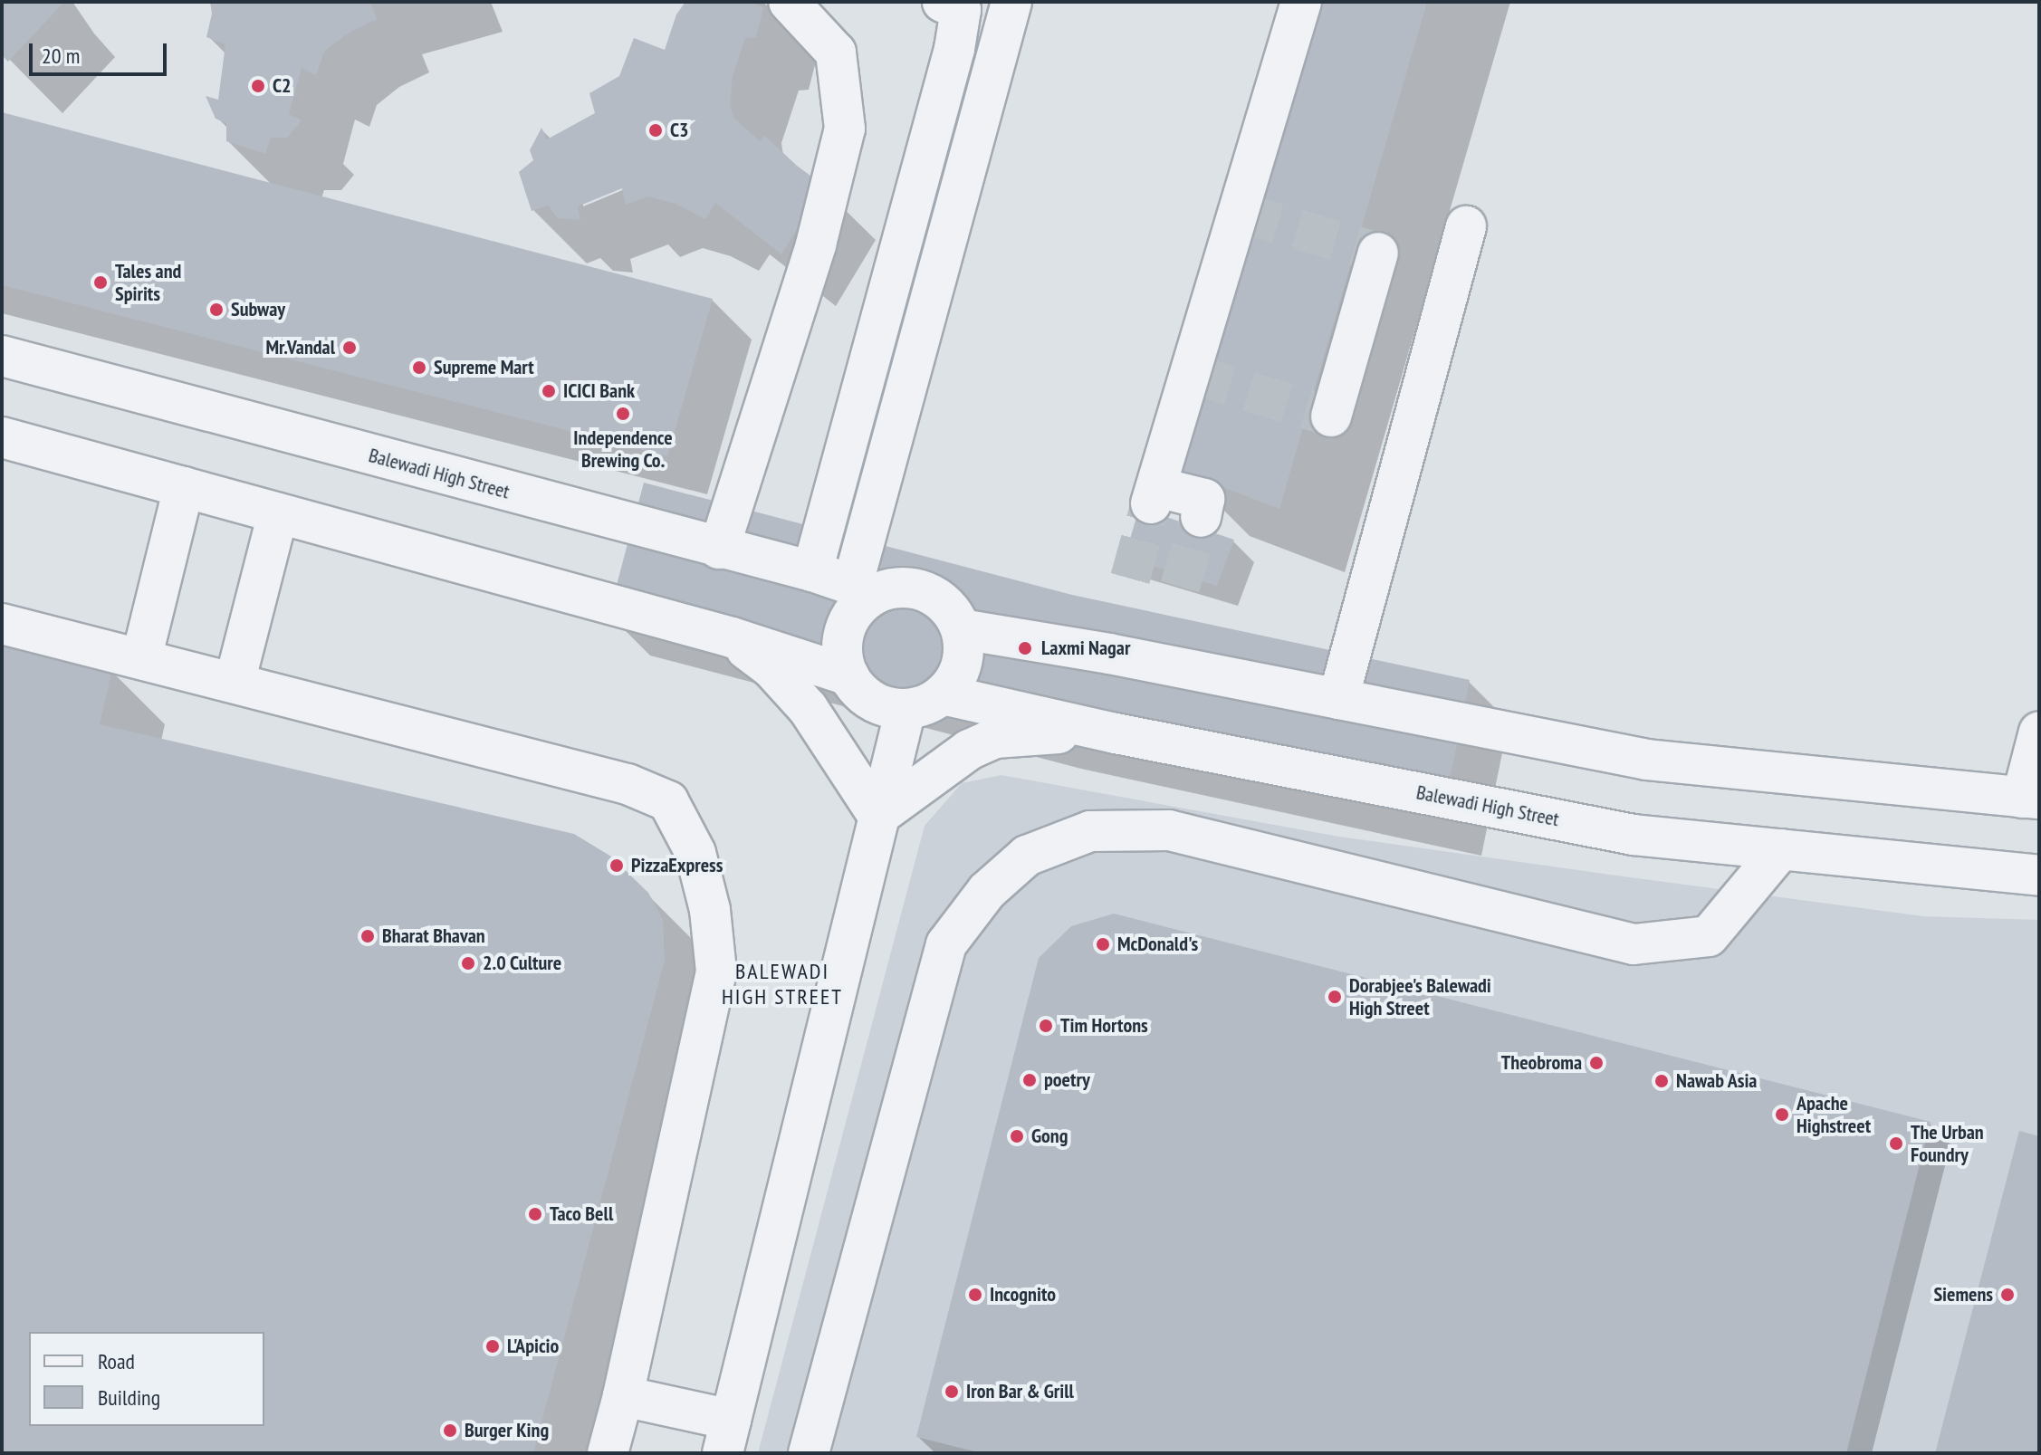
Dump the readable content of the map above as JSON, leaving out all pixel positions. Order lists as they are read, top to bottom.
{
  "streets": {
    "street": ["Balewadi High Street"]
  },
  "districts": ["BALEWADI HIGH STREET"],
  "places": [
    "C2",
    "C3",
    "Tales and Spirits",
    "Subway",
    "Mr.Vandal",
    "Supreme Mart",
    "ICICI Bank",
    "Independence Brewing Co.",
    "Laxmi Nagar",
    "PizzaExpress",
    "Bharat Bhavan",
    "McDonald's",
    "2.0 Culture",
    "Dorabjee's Balewadi High Street",
    "Tim Hortons",
    "Theobroma",
    "poetry",
    "Nawab Asia",
    "Apache Highstreet",
    "Gong",
    "The Urban Foundry",
    "Taco Bell",
    "Incognito",
    "Siemens",
    "L'Apicio",
    "Iron Bar & Grill",
    "Burger King"
  ],
  "legend": ["Road", "Building"],
  "scale_bar": "20 m"
}
